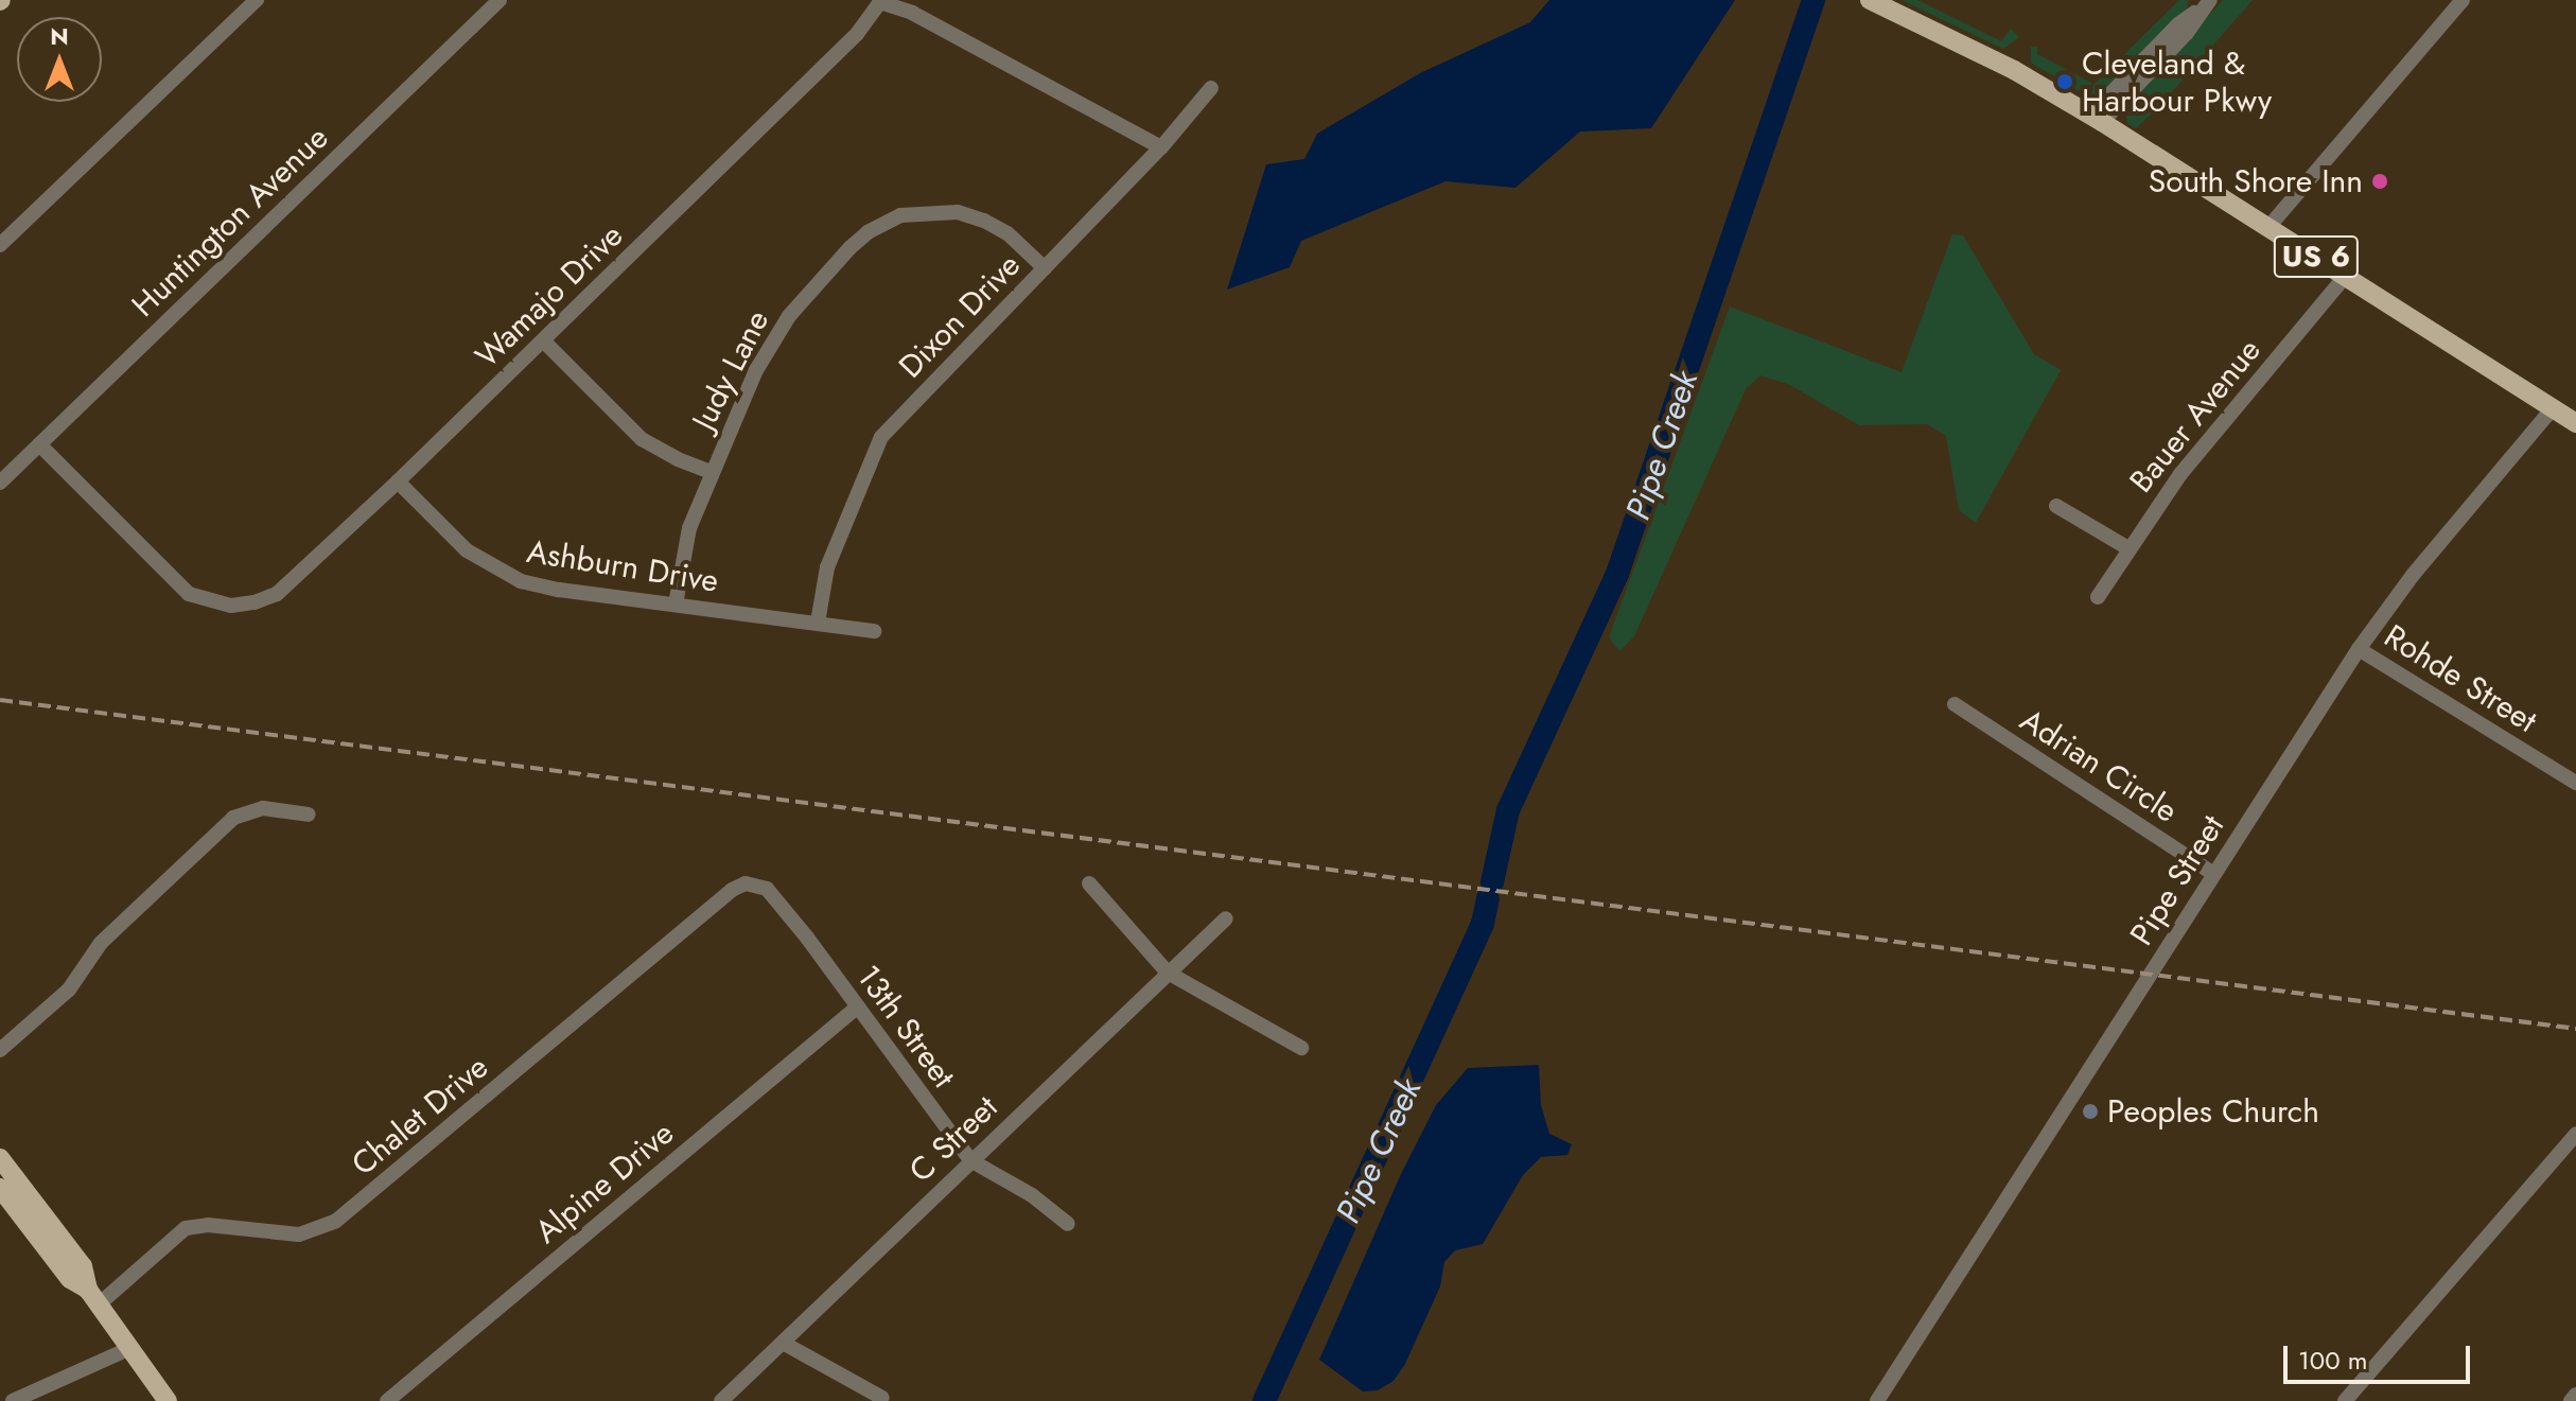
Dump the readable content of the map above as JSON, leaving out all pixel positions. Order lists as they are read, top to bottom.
{
  "streets": {
    "main road": ["US 6"],
    "street": [
      "Huntington Avenue",
      "Wamajo Drive",
      "Dixon Drive",
      "Judy Lane",
      "Bauer Avenue",
      "Ashburn Drive",
      "Rohde Street",
      "Adrian Circle",
      "Pipe Street",
      "13th Street",
      "Chalet Drive",
      "C Street",
      "Alpine Drive"
    ]
  },
  "crossings": [
    ["Huntington Avenue", "Wamajo Drive"],
    ["US 6", "Bauer Avenue"],
    ["US 6", "Pipe Street"],
    ["Wamajo Drive", "Ashburn Drive"],
    ["Dixon Drive", "Judy Lane"],
    ["Dixon Drive", "Ashburn Drive"],
    ["Judy Lane", "Ashburn Drive"],
    ["Rohde Street", "Pipe Street"],
    ["Adrian Circle", "Pipe Street"],
    ["13th Street", "Chalet Drive"],
    ["13th Street", "C Street"],
    ["13th Street", "Alpine Drive"]
  ],
  "water": ["Pipe Creek"],
  "places": ["Cleveland & Harbour Pkwy", "South Shore Inn", "Peoples Church"],
  "scale_bar": "100 m",
  "north": "top"
}
